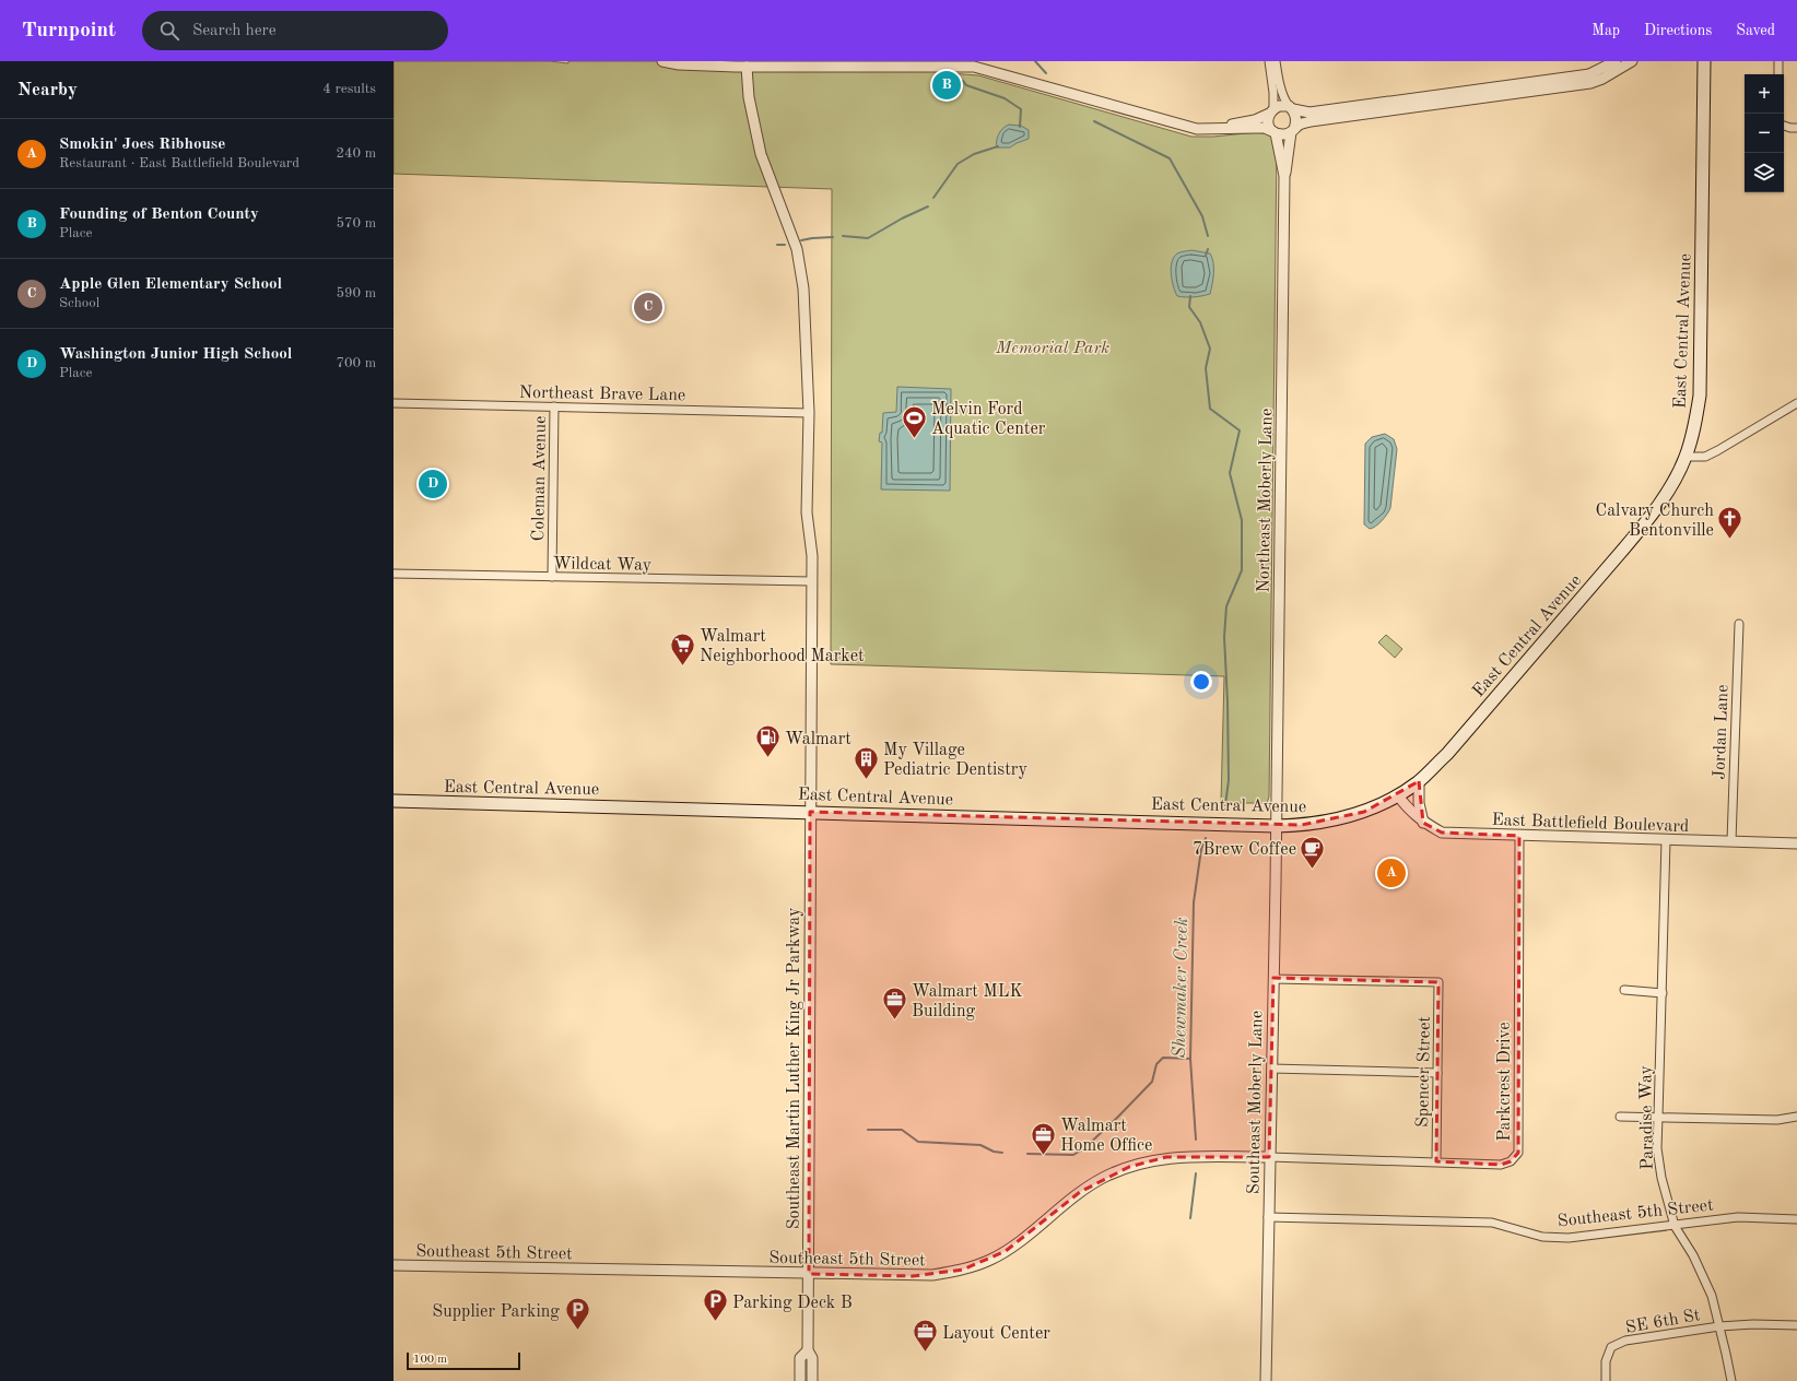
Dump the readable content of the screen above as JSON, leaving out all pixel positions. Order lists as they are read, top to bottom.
{
  "streets": {
    "main road": ["East Central Avenue"],
    "street": [
      "Northeast Brave Lane",
      "Coleman Avenue",
      "Northeast Moberly Lane",
      "Wildcat Way",
      "Jordan Lane",
      "East Battlefield Boulevard",
      "Southeast Martin Luther King Jr Parkway",
      "Spencer Street",
      "Parkcrest Drive",
      "Southeast Moberly Lane",
      "Paradise Way",
      "Southeast 5th Street",
      "SE 6th St"
    ]
  },
  "crossings": [
    ["East Central Avenue", "Northeast Moberly Lane"],
    ["East Central Avenue", "East Battlefield Boulevard"],
    ["East Central Avenue", "Southeast Martin Luther King Jr Parkway"],
    ["East Central Avenue", "Southeast Moberly Lane"],
    ["Northeast Brave Lane", "Coleman Avenue"],
    ["Northeast Brave Lane", "Southeast Martin Luther King Jr Parkway"],
    ["Coleman Avenue", "Wildcat Way"],
    ["Northeast Moberly Lane", "Southeast Moberly Lane"],
    ["Wildcat Way", "Southeast Martin Luther King Jr Parkway"],
    ["Jordan Lane", "East Battlefield Boulevard"],
    ["East Battlefield Boulevard", "Parkcrest Drive"],
    ["East Battlefield Boulevard", "Paradise Way"],
    ["Southeast Martin Luther King Jr Parkway", "Southeast 5th Street"],
    ["Spencer Street", "Parkcrest Drive"],
    ["Spencer Street", "Southeast Moberly Lane"],
    ["Parkcrest Drive", "Southeast Moberly Lane"],
    ["Parkcrest Drive", "Southeast 5th Street"],
    ["Southeast Moberly Lane", "Southeast 5th Street"],
    ["Paradise Way", "Southeast 5th Street"],
    ["Paradise Way", "SE 6th St"]
  ],
  "water": ["Shewmaker Creek"],
  "parks": ["Memorial Park"],
  "places": {
    "sports": ["Melvin Ford Aquatic Center"],
    "church": ["Calvary Church Bentonville"],
    "supermarket": ["Walmart Neighborhood Market"],
    "fuel station": ["Walmart"],
    "building": ["My Village Pediatric Dentistry"],
    "cafe": ["7Brew Coffee"],
    "office": ["Walmart MLK Building", "Walmart Home Office", "Layout Center"],
    "parking": ["Parking Deck B", "Supplier Parking"]
  },
  "scale_bar": "100 m",
  "page": {
    "header": "Turnpoint",
    "search": "Search here",
    "nav": ["Map", "Directions", "Saved"],
    "heading": ["Nearby", "4 results"],
    "pins": [
      "B",
      "C",
      "D",
      "A"
    ],
    "map_buttons": ["+", "−"],
    "list": [
      {
        "mark": "A",
        "name": "Smokin' Joes Ribhouse",
        "note": "Restaurant · East Battlefield Boulevard",
        "value": "240 m"
      },
      {
        "mark": "B",
        "name": "Founding of Benton County",
        "note": "Place",
        "value": "570 m"
      },
      {
        "mark": "C",
        "name": "Apple Glen Elementary School",
        "note": "School",
        "value": "590 m"
      },
      {
        "mark": "D",
        "name": "Washington Junior High School",
        "note": "Place",
        "value": "700 m"
      }
    ],
    "scale": "100 m"
  }
}
